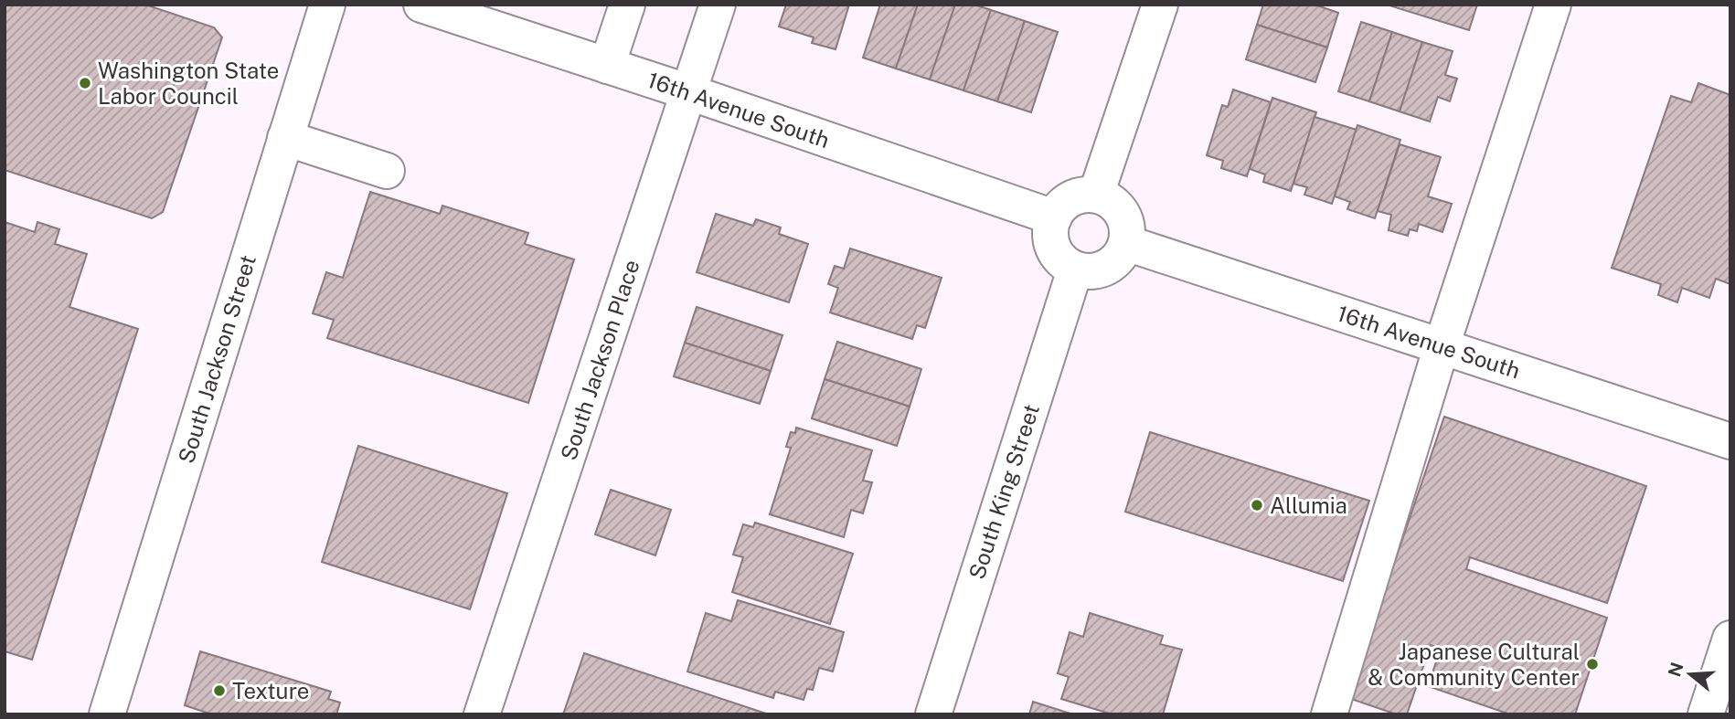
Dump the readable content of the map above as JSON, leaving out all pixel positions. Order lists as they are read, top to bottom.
{
  "streets": {
    "street": [
      "16th Avenue South",
      "South Jackson Street",
      "South Jackson Place",
      "South King Street"
    ]
  },
  "crossings": [
    ["16th Avenue South", "South Jackson Place"],
    ["16th Avenue South", "South King Street"]
  ],
  "places": [
    "Washington State Labor Council",
    "Allumia",
    "Japanese Cultural & Community Center",
    "Texture"
  ],
  "north": "left"
}
